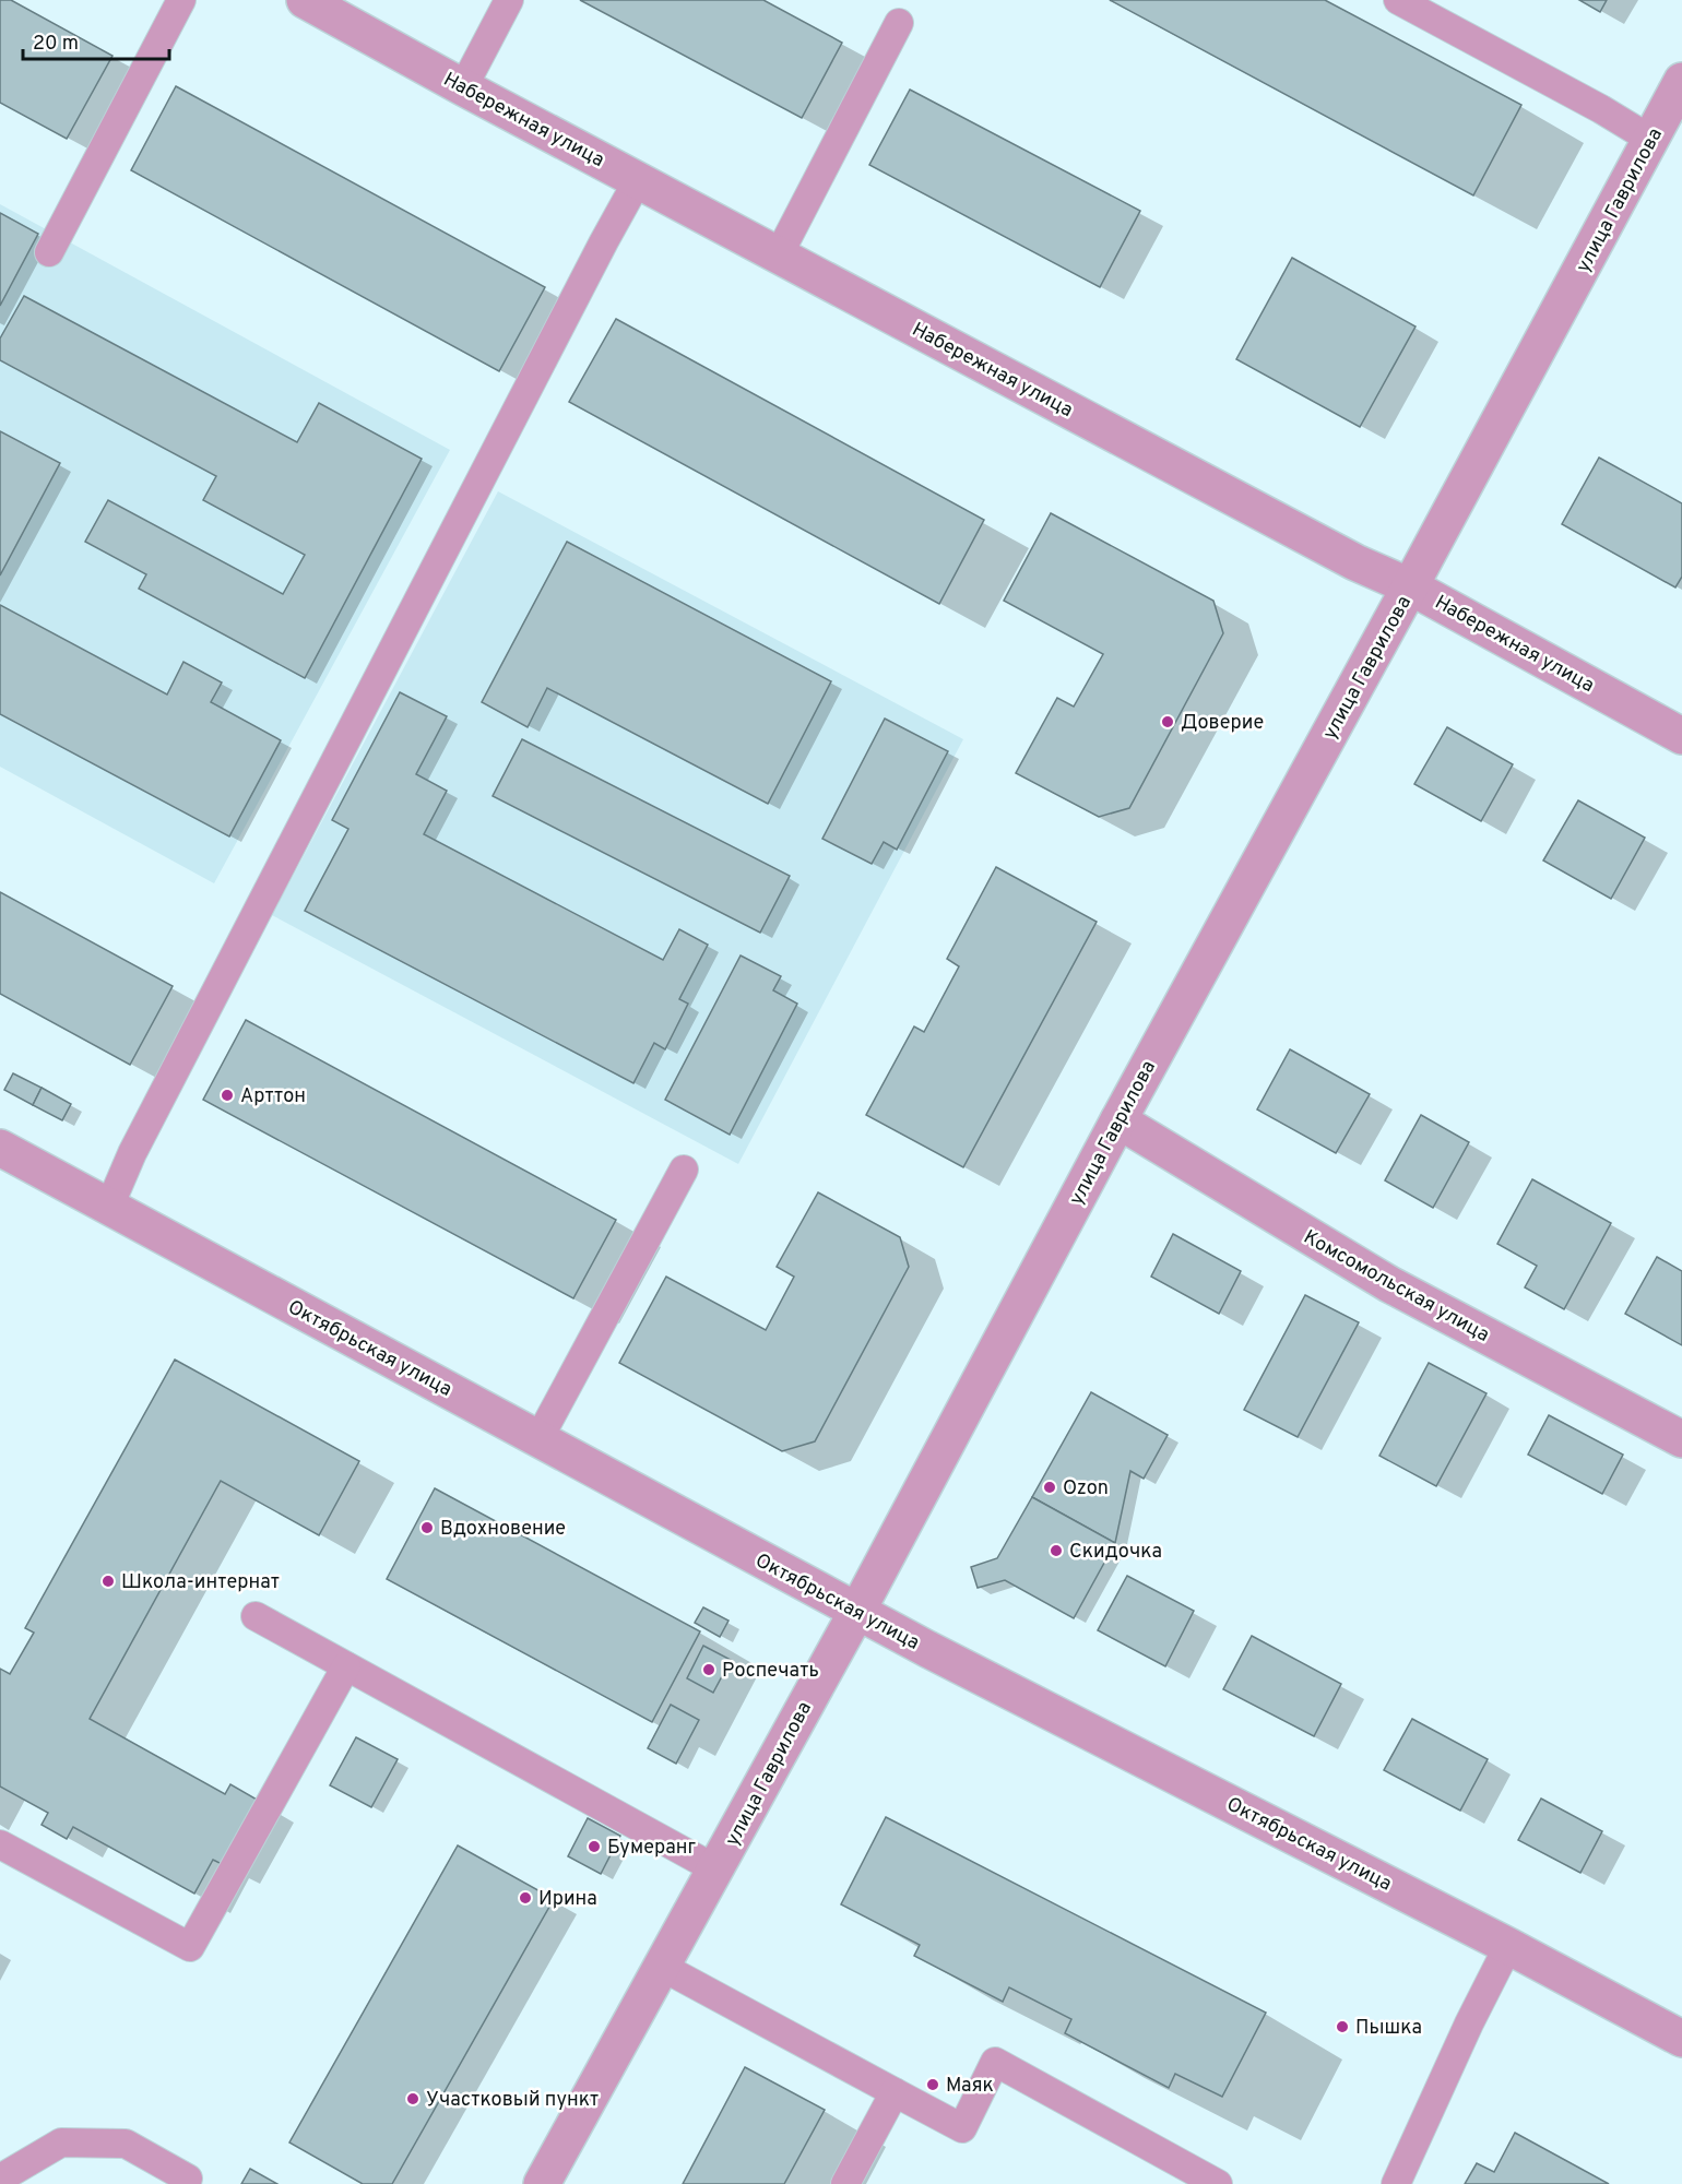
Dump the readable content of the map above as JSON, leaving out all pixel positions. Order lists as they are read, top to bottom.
{
  "streets": {
    "street": [
      "Набережная улица",
      "улица Гаврилова",
      "Комсомольская улица",
      "Октябрьская улица"
    ]
  },
  "crossings": [
    ["Набережная улица", "улица Гаврилова"],
    ["улица Гаврилова", "Комсомольская улица"],
    ["улица Гаврилова", "Октябрьская улица"]
  ],
  "places": [
    "Доверие",
    "Арттон",
    "Ozon",
    "Вдохновение",
    "Скидочка",
    "Школа-интернат",
    "Роспечать",
    "Бумеранг",
    "Ирина",
    "Пышка",
    "Маяк",
    "Участковый пункт"
  ],
  "scale_bar": "20 m"
}
